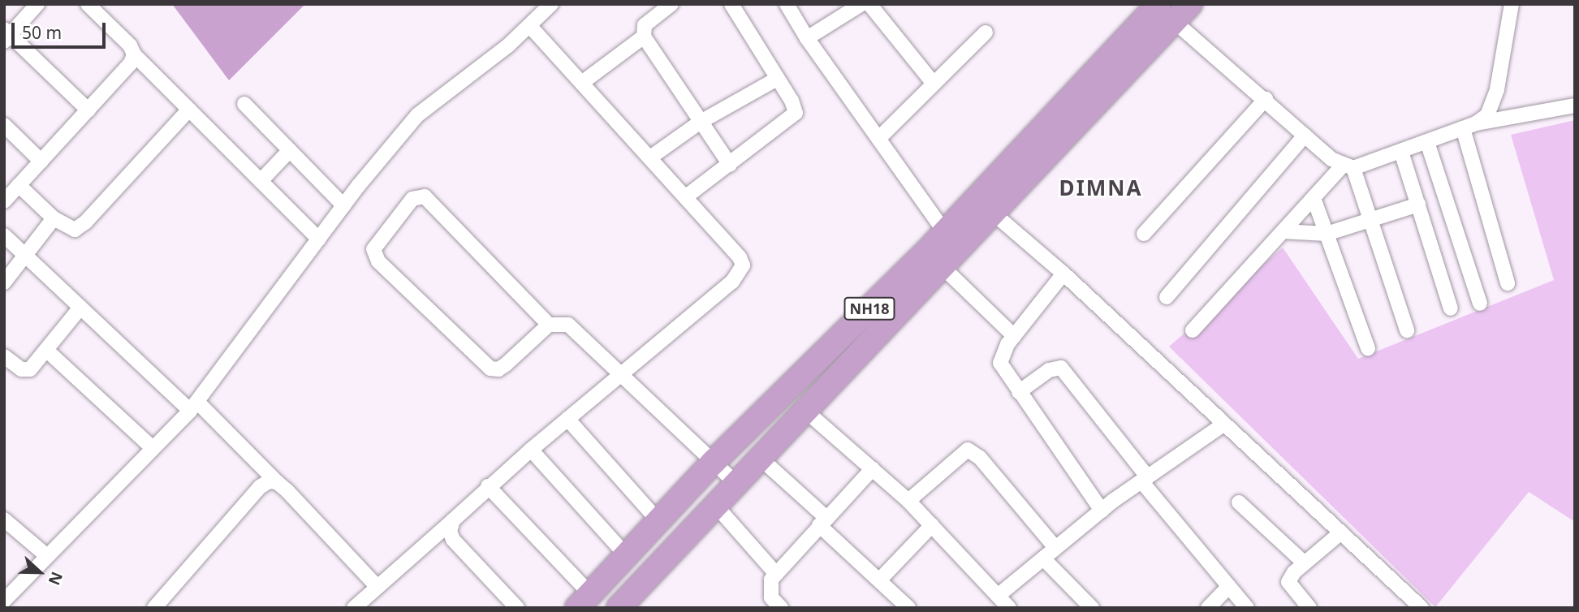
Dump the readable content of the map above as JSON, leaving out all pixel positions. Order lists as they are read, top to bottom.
{
  "streets": {
    "highway": ["NH18"]
  },
  "districts": ["DIMNA"],
  "scale_bar": "50 m",
  "north": "right"
}
